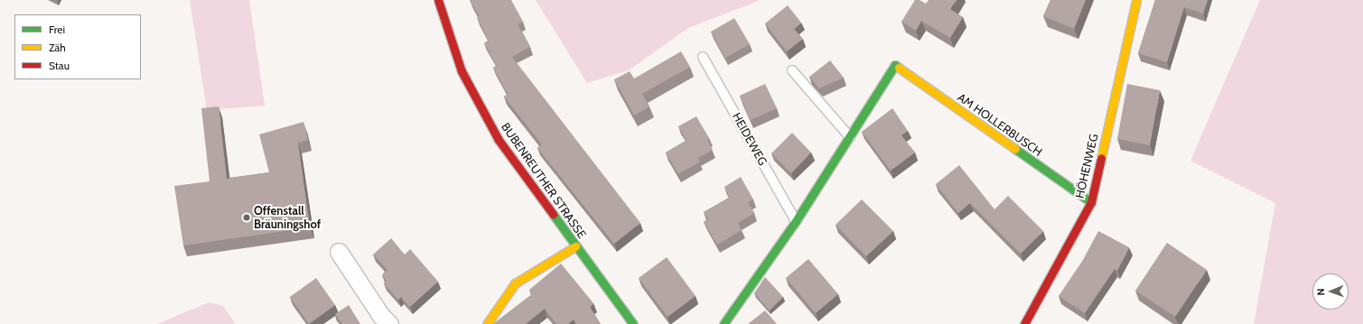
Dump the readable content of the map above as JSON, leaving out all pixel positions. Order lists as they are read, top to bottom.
{
  "streets": {
    "street": ["AM HOLLERBUSCH", "HÖHENWEG", "BUBENREUTHER STRASSE"],
    "lane": ["HEIDEWEG"]
  },
  "crossings": [
    ["AM HOLLERBUSCH", "HÖHENWEG"]
  ],
  "places": ["Offenstall Bräuningshof"],
  "legend": ["Frei", "Zäh", "Stau"],
  "north": "left"
}
